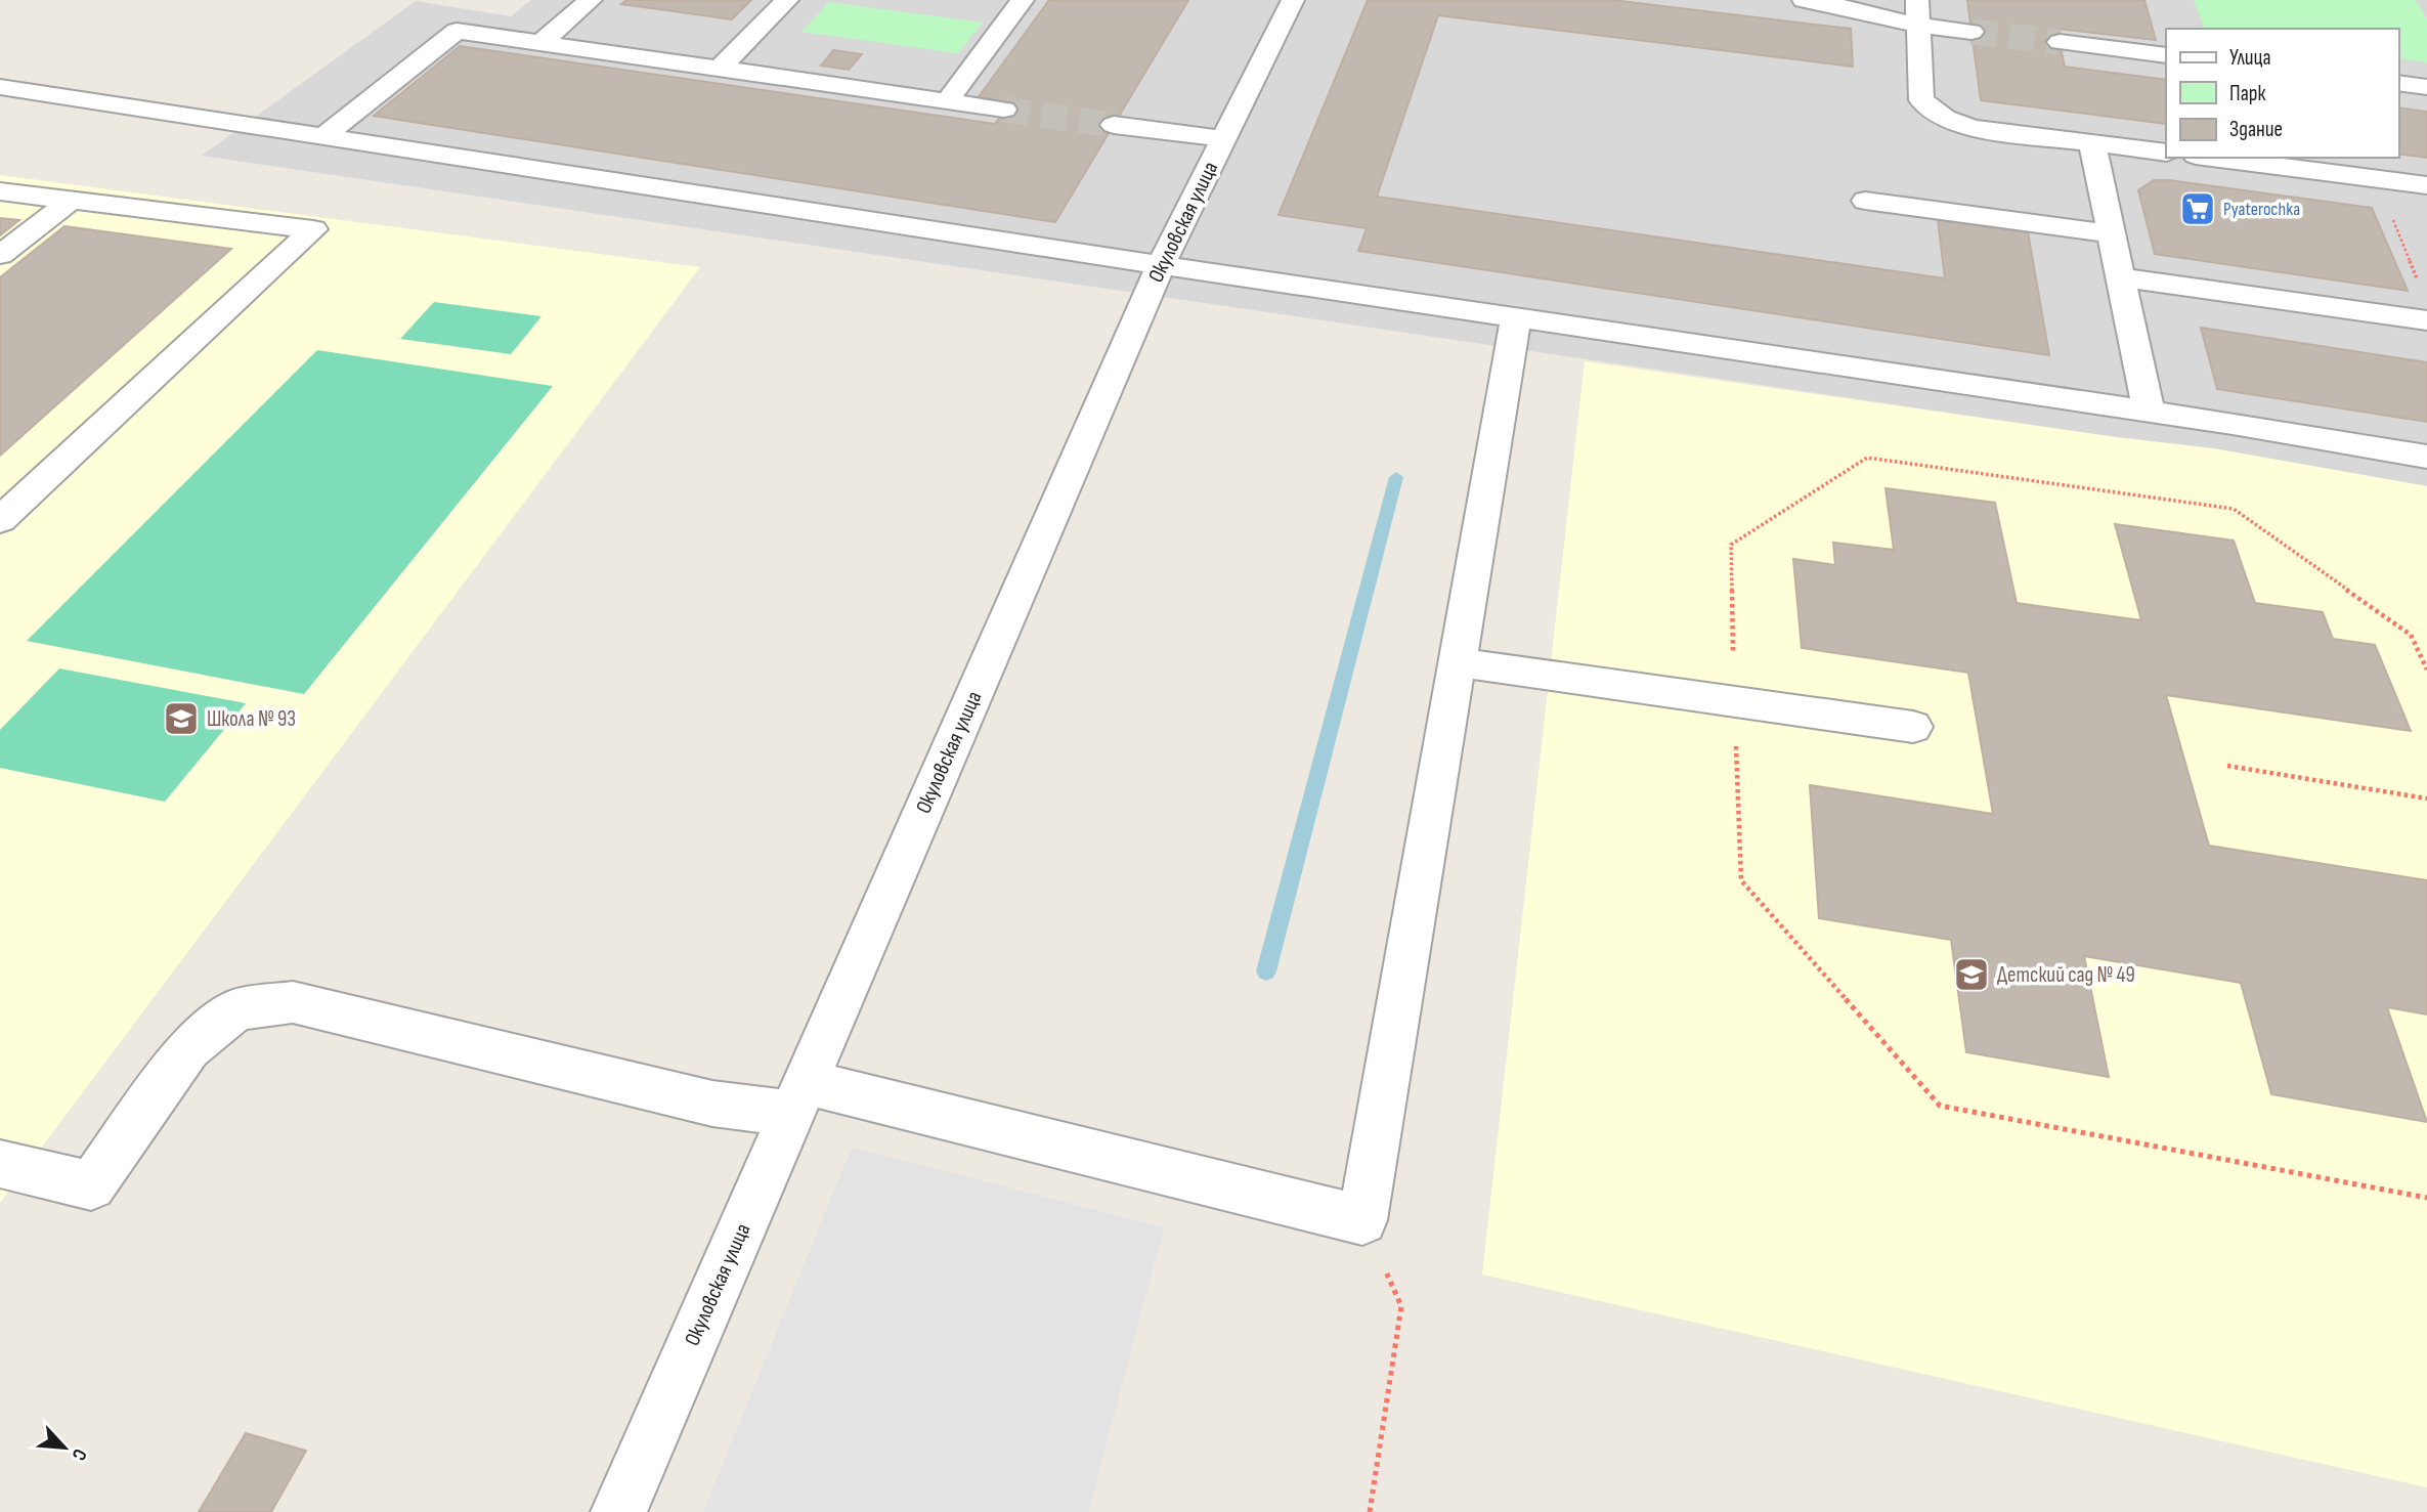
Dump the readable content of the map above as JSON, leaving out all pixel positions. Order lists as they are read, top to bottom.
{
  "streets": {
    "street": ["Окуловская улица"]
  },
  "places": {
    "supermarket": ["Pyaterochka"],
    "school or university": ["Школа № 93", "Детский сад № 49"]
  },
  "legend": ["Улица", "Парк", "Здание"],
  "north": "bottom right"
}
